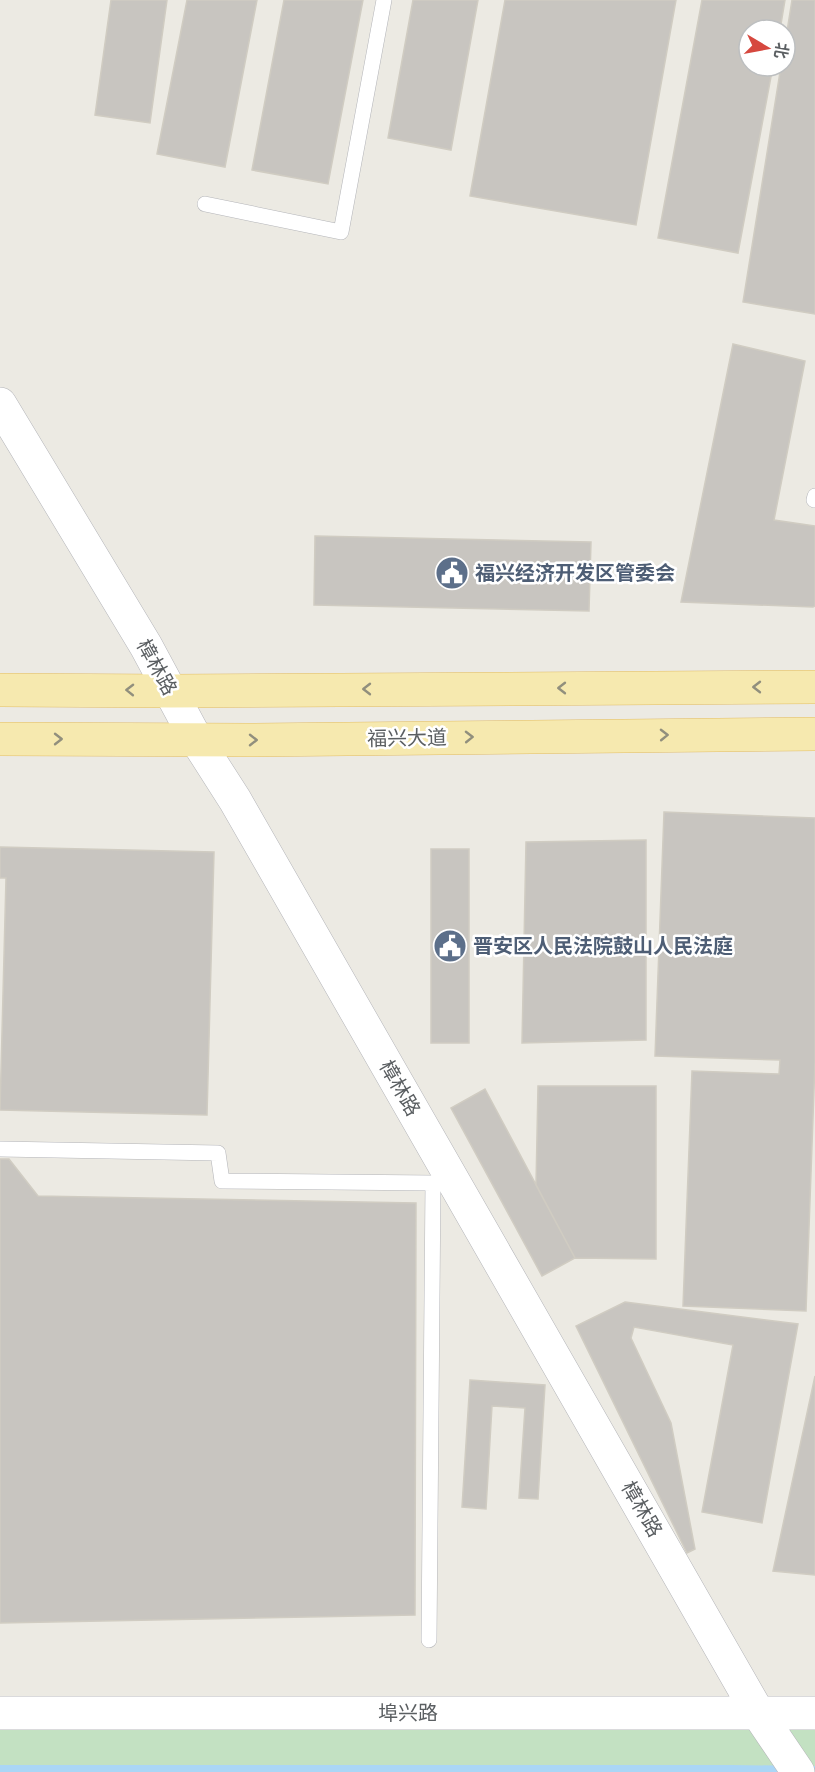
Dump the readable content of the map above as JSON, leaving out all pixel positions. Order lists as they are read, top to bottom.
{
  "streets": {
    "main road": ["福兴大道"],
    "street": ["樟林路", "埠兴路"]
  },
  "crossings": [
    ["樟林路", "福兴大道"],
    ["樟林路", "埠兴路"]
  ],
  "places": {
    "public building": ["福兴经济开发区管委会", "晋安区人民法院鼓山人民法庭"]
  },
  "north": "right"
}
